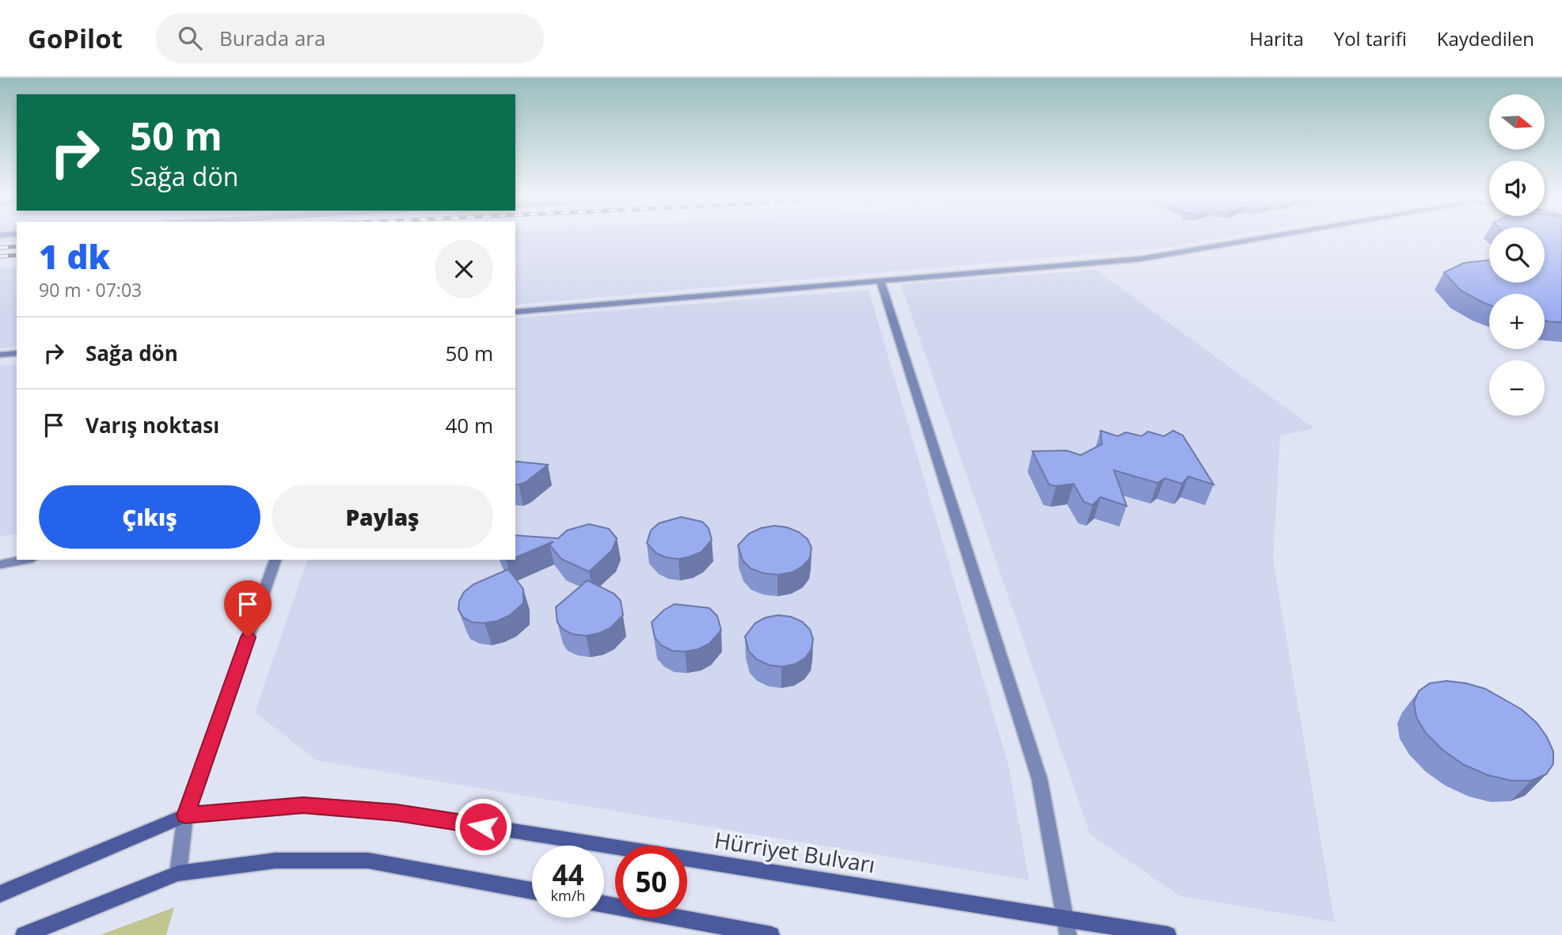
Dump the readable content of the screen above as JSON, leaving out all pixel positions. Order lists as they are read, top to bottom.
{
  "streets": {
    "main road": ["Hürriyet Bulvarı"]
  },
  "north": "right",
  "page": {
    "header": "GoPilot",
    "search": "Burada ara",
    "nav": ["Harita", "Yol tarifi", "Kaydedilen"],
    "map_buttons": ["+", "−"],
    "turn": ["50 m", "Sağa dön"],
    "heading": ["1 dk", "90 m · 07:03"],
    "list": [
      {
        "name": "Sağa dön",
        "value": "50 m"
      },
      {
        "name": "Varış noktası",
        "value": "40 m"
      }
    ],
    "buttons": ["Çıkış", "Paylaş"],
    "speed": "44 km/h",
    "limit": "50"
  }
}
